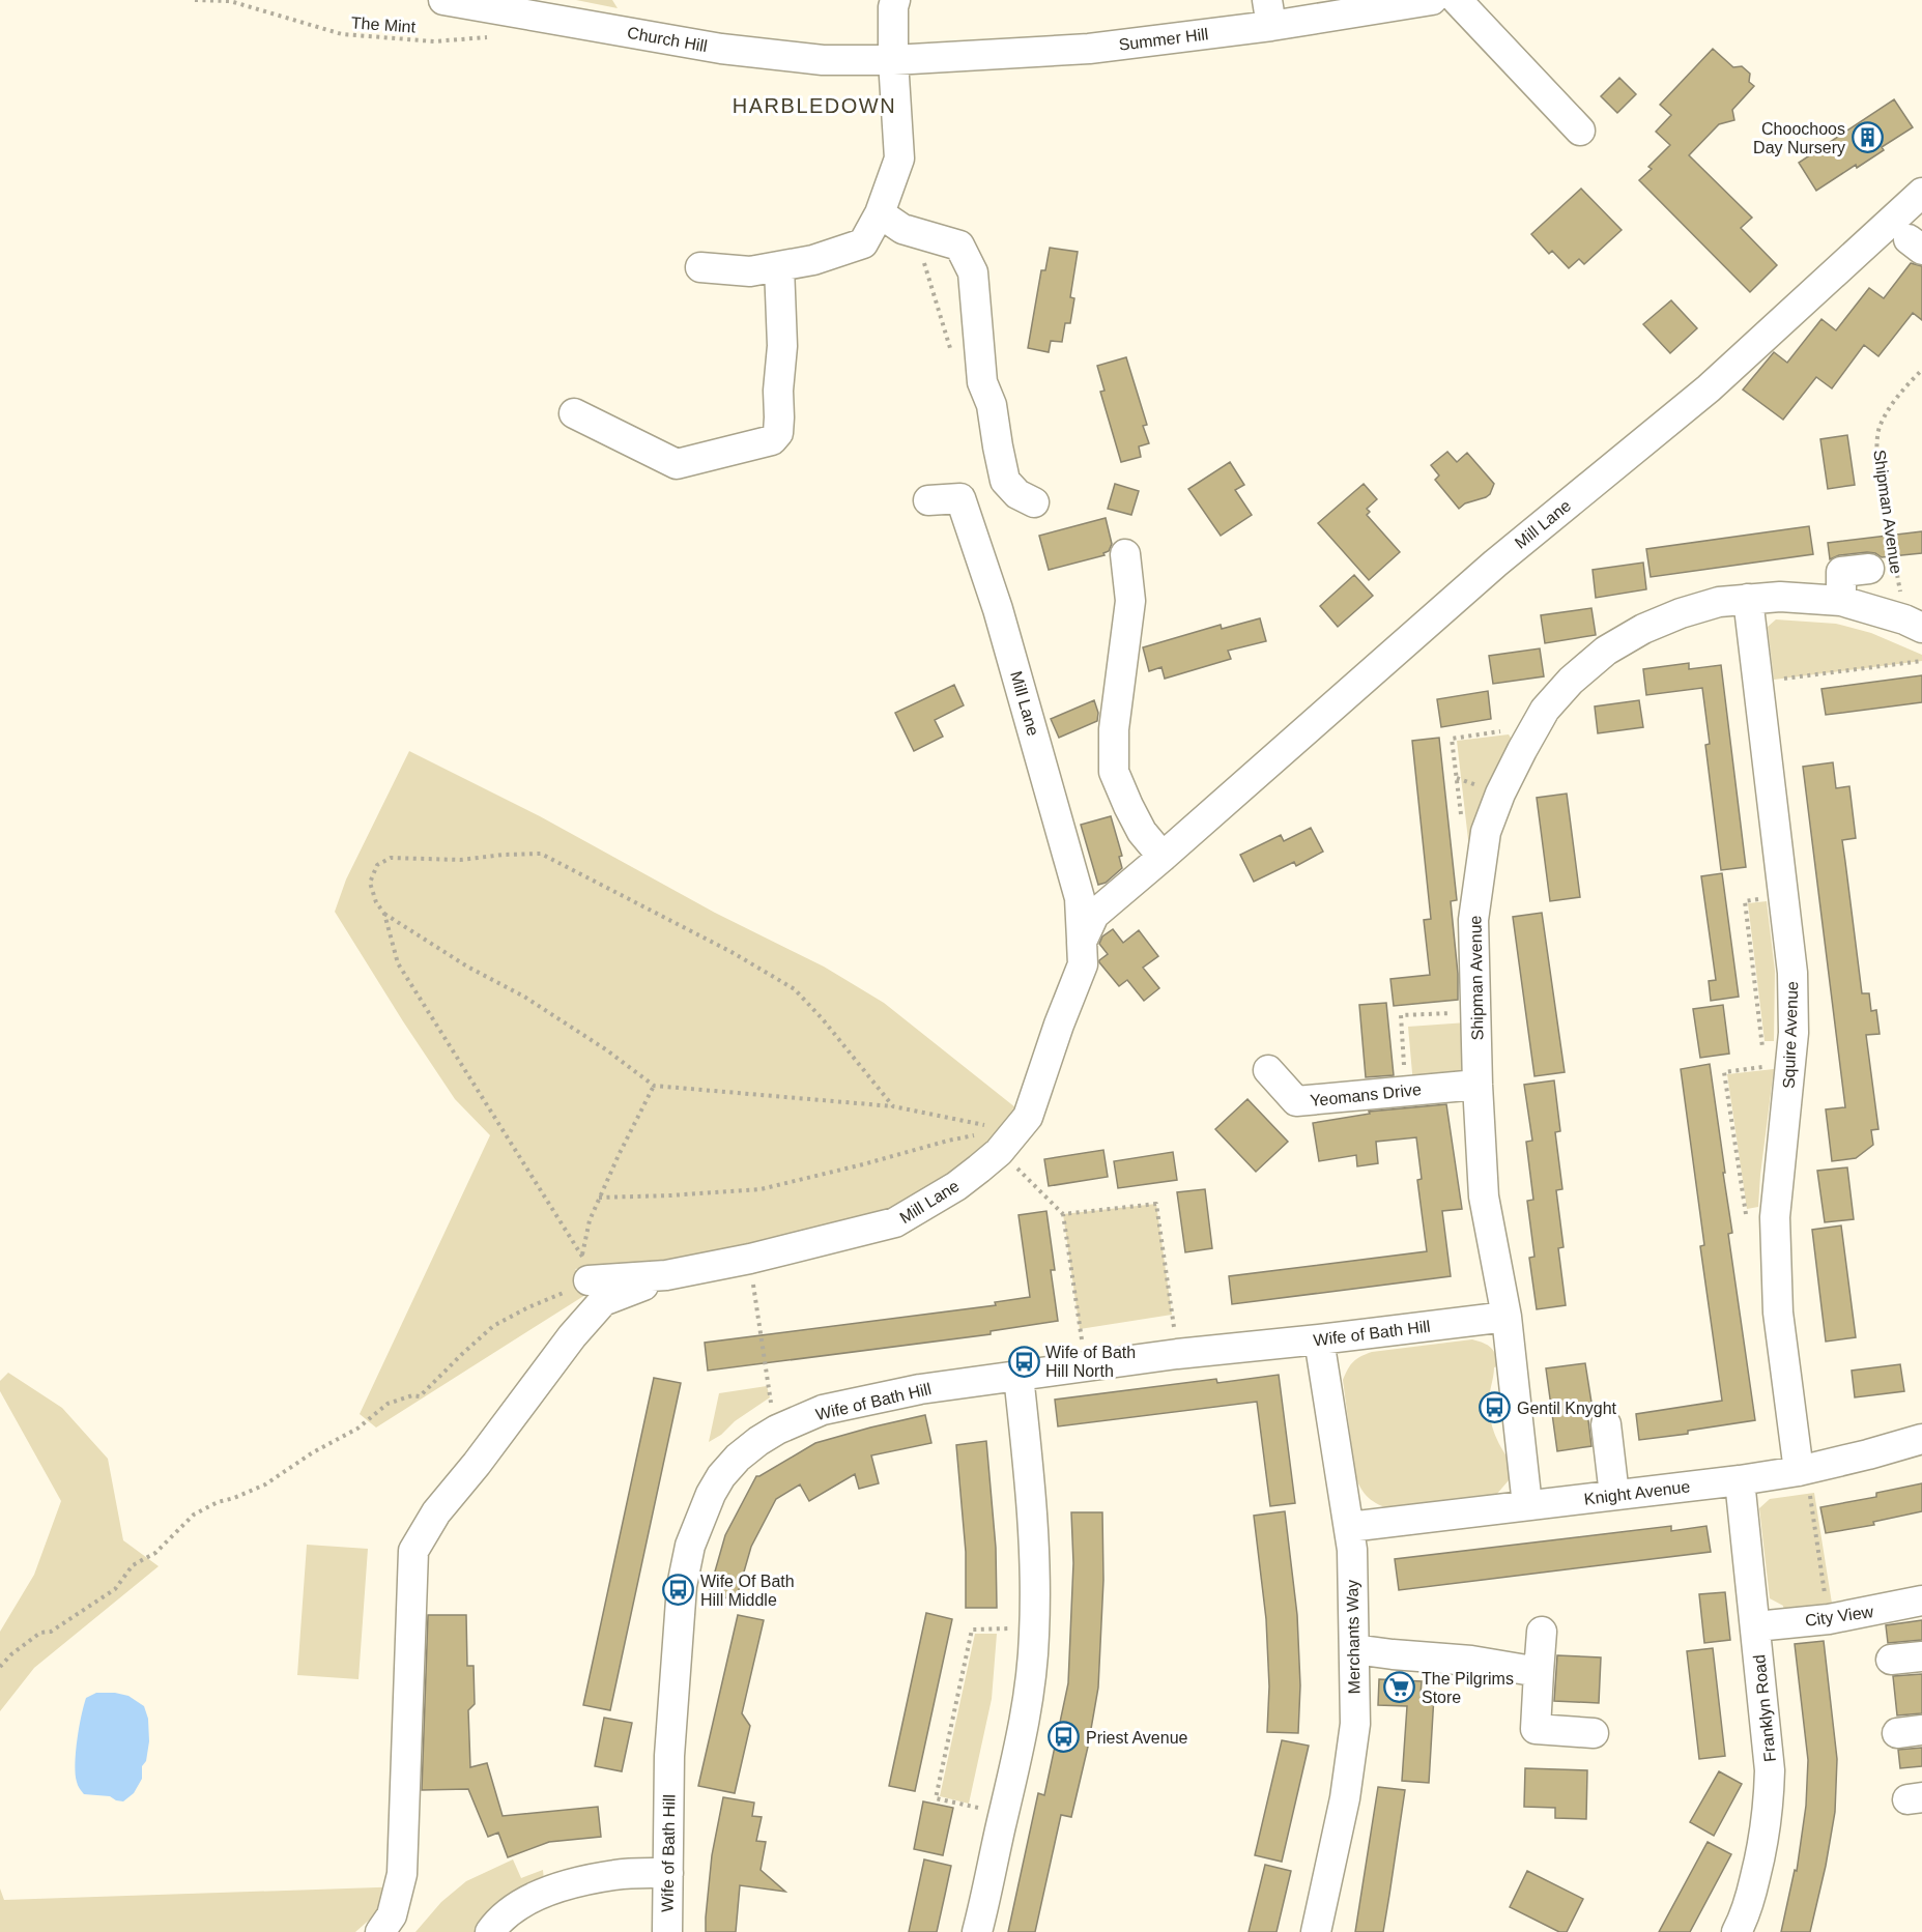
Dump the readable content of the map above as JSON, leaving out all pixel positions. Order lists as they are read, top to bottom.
{
  "streets": {
    "street": [
      "Church Hill",
      "Summer Hill",
      "Shipman Avenue",
      "Mill Lane",
      "Squire Avenue",
      "Yeomans Drive",
      "Wife of Bath Hill",
      "Knight Avenue",
      "City View",
      "Merchants Way",
      "Franklyn Road"
    ],
    "path": ["The Mint"]
  },
  "crossings": [
    ["Church Hill", "Summer Hill"],
    ["Shipman Avenue", "Squire Avenue"],
    ["Shipman Avenue", "Yeomans Drive"],
    ["Shipman Avenue", "Wife of Bath Hill"],
    ["Shipman Avenue", "Knight Avenue"],
    ["Squire Avenue", "Knight Avenue"],
    ["Wife of Bath Hill", "Merchants Way"],
    ["Knight Avenue", "Merchants Way"],
    ["Knight Avenue", "Franklyn Road"],
    ["City View", "Franklyn Road"]
  ],
  "districts": ["HARBLEDOWN"],
  "places": {
    "building": ["Choochoos Day Nursery"],
    "bus stop": [
      "Wife of Bath Hill North",
      "Gentil Knyght",
      "Wife Of Bath Hill Middle",
      "Priest Avenue"
    ],
    "supermarket": ["The Pilgrims Store"]
  }
}
